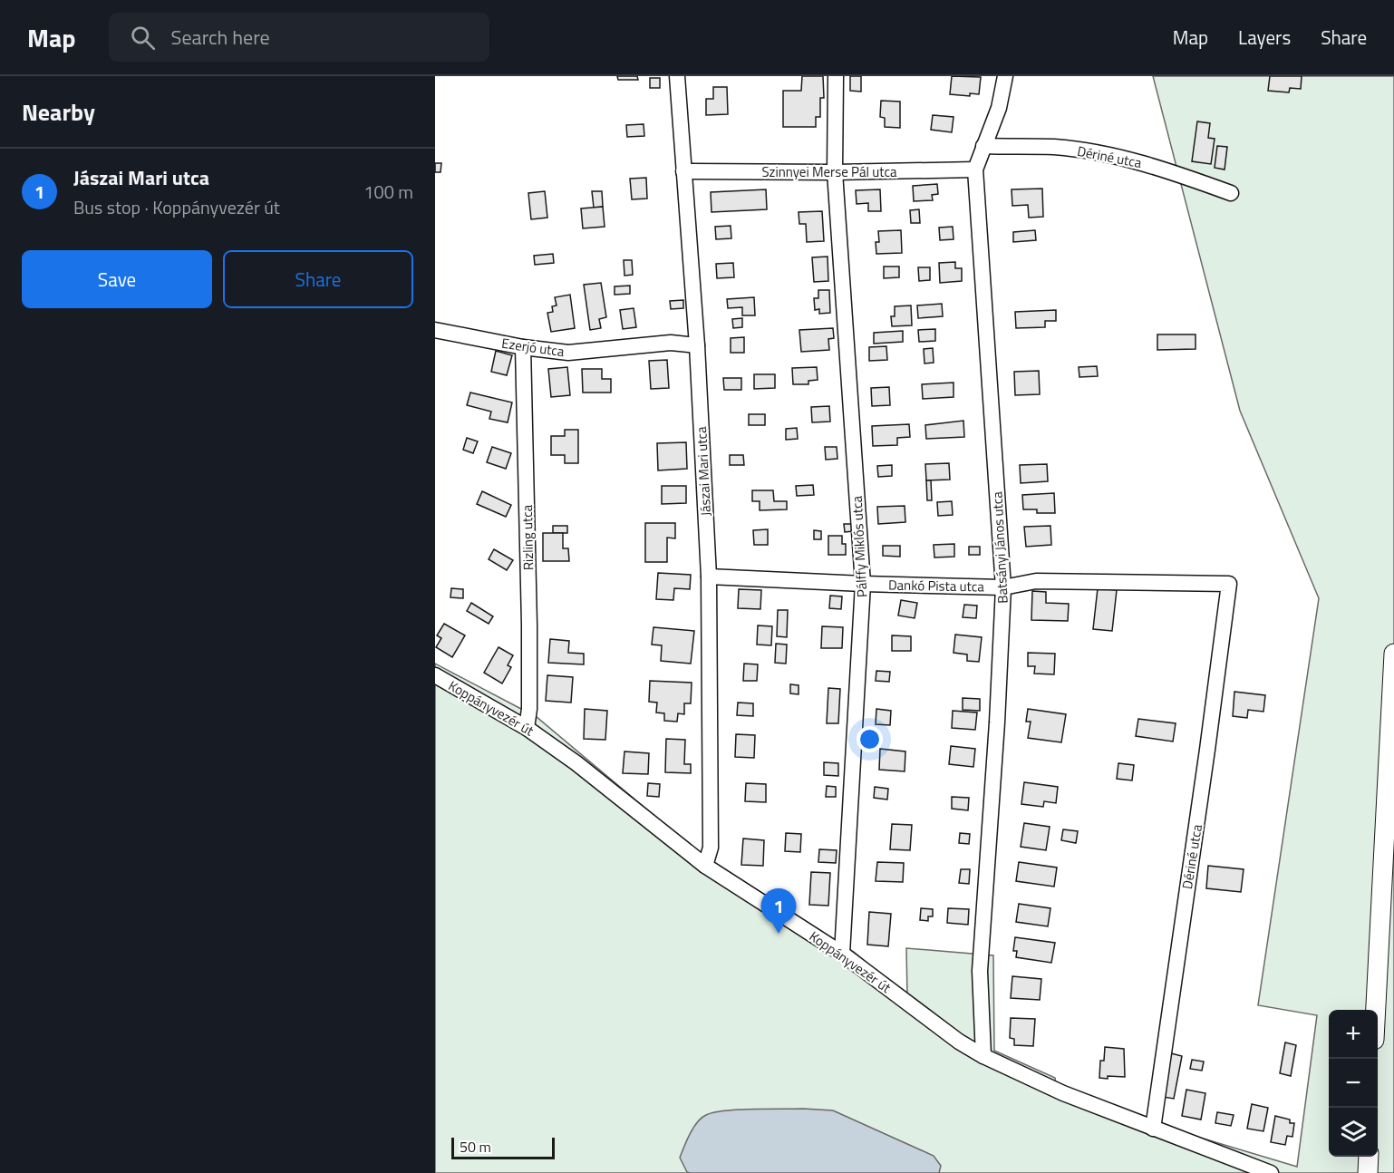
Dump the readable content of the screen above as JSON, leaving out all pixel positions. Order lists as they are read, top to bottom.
{
  "streets": {
    "street": [
      "Dériné utca",
      "Szinnyei Merse Pál utca",
      "Ezerjó utca",
      "Jászai Mari utca",
      "Rizling utca",
      "Pálffy Miklós utca",
      "Batsányi János utca",
      "Dankó Pista utca",
      "Koppányvezér út"
    ]
  },
  "crossings": [
    ["Dériné utca", "Batsányi János utca"],
    ["Dériné utca", "Dankó Pista utca"],
    ["Dériné utca", "Koppányvezér út"],
    ["Szinnyei Merse Pál utca", "Jászai Mari utca"],
    ["Szinnyei Merse Pál utca", "Pálffy Miklós utca"],
    ["Szinnyei Merse Pál utca", "Batsányi János utca"],
    ["Ezerjó utca", "Jászai Mari utca"],
    ["Ezerjó utca", "Rizling utca"],
    ["Jászai Mari utca", "Dankó Pista utca"],
    ["Jászai Mari utca", "Koppányvezér út"],
    ["Rizling utca", "Koppányvezér út"],
    ["Pálffy Miklós utca", "Dankó Pista utca"],
    ["Pálffy Miklós utca", "Koppányvezér út"],
    ["Batsányi János utca", "Dankó Pista utca"],
    ["Batsányi János utca", "Koppányvezér út"]
  ],
  "scale_bar": "50 m",
  "page": {
    "header": "Map",
    "search": "Search here",
    "nav": ["Map", "Layers", "Share"],
    "heading": "Nearby",
    "list": [
      {
        "mark": "1",
        "name": "Jászai Mari utca",
        "note": "Bus stop · Koppányvezér út",
        "value": "100 m"
      }
    ],
    "buttons": ["Save", "Share"],
    "pins": "1",
    "map_buttons": ["+", "−"],
    "scale": "50 m"
  }
}
